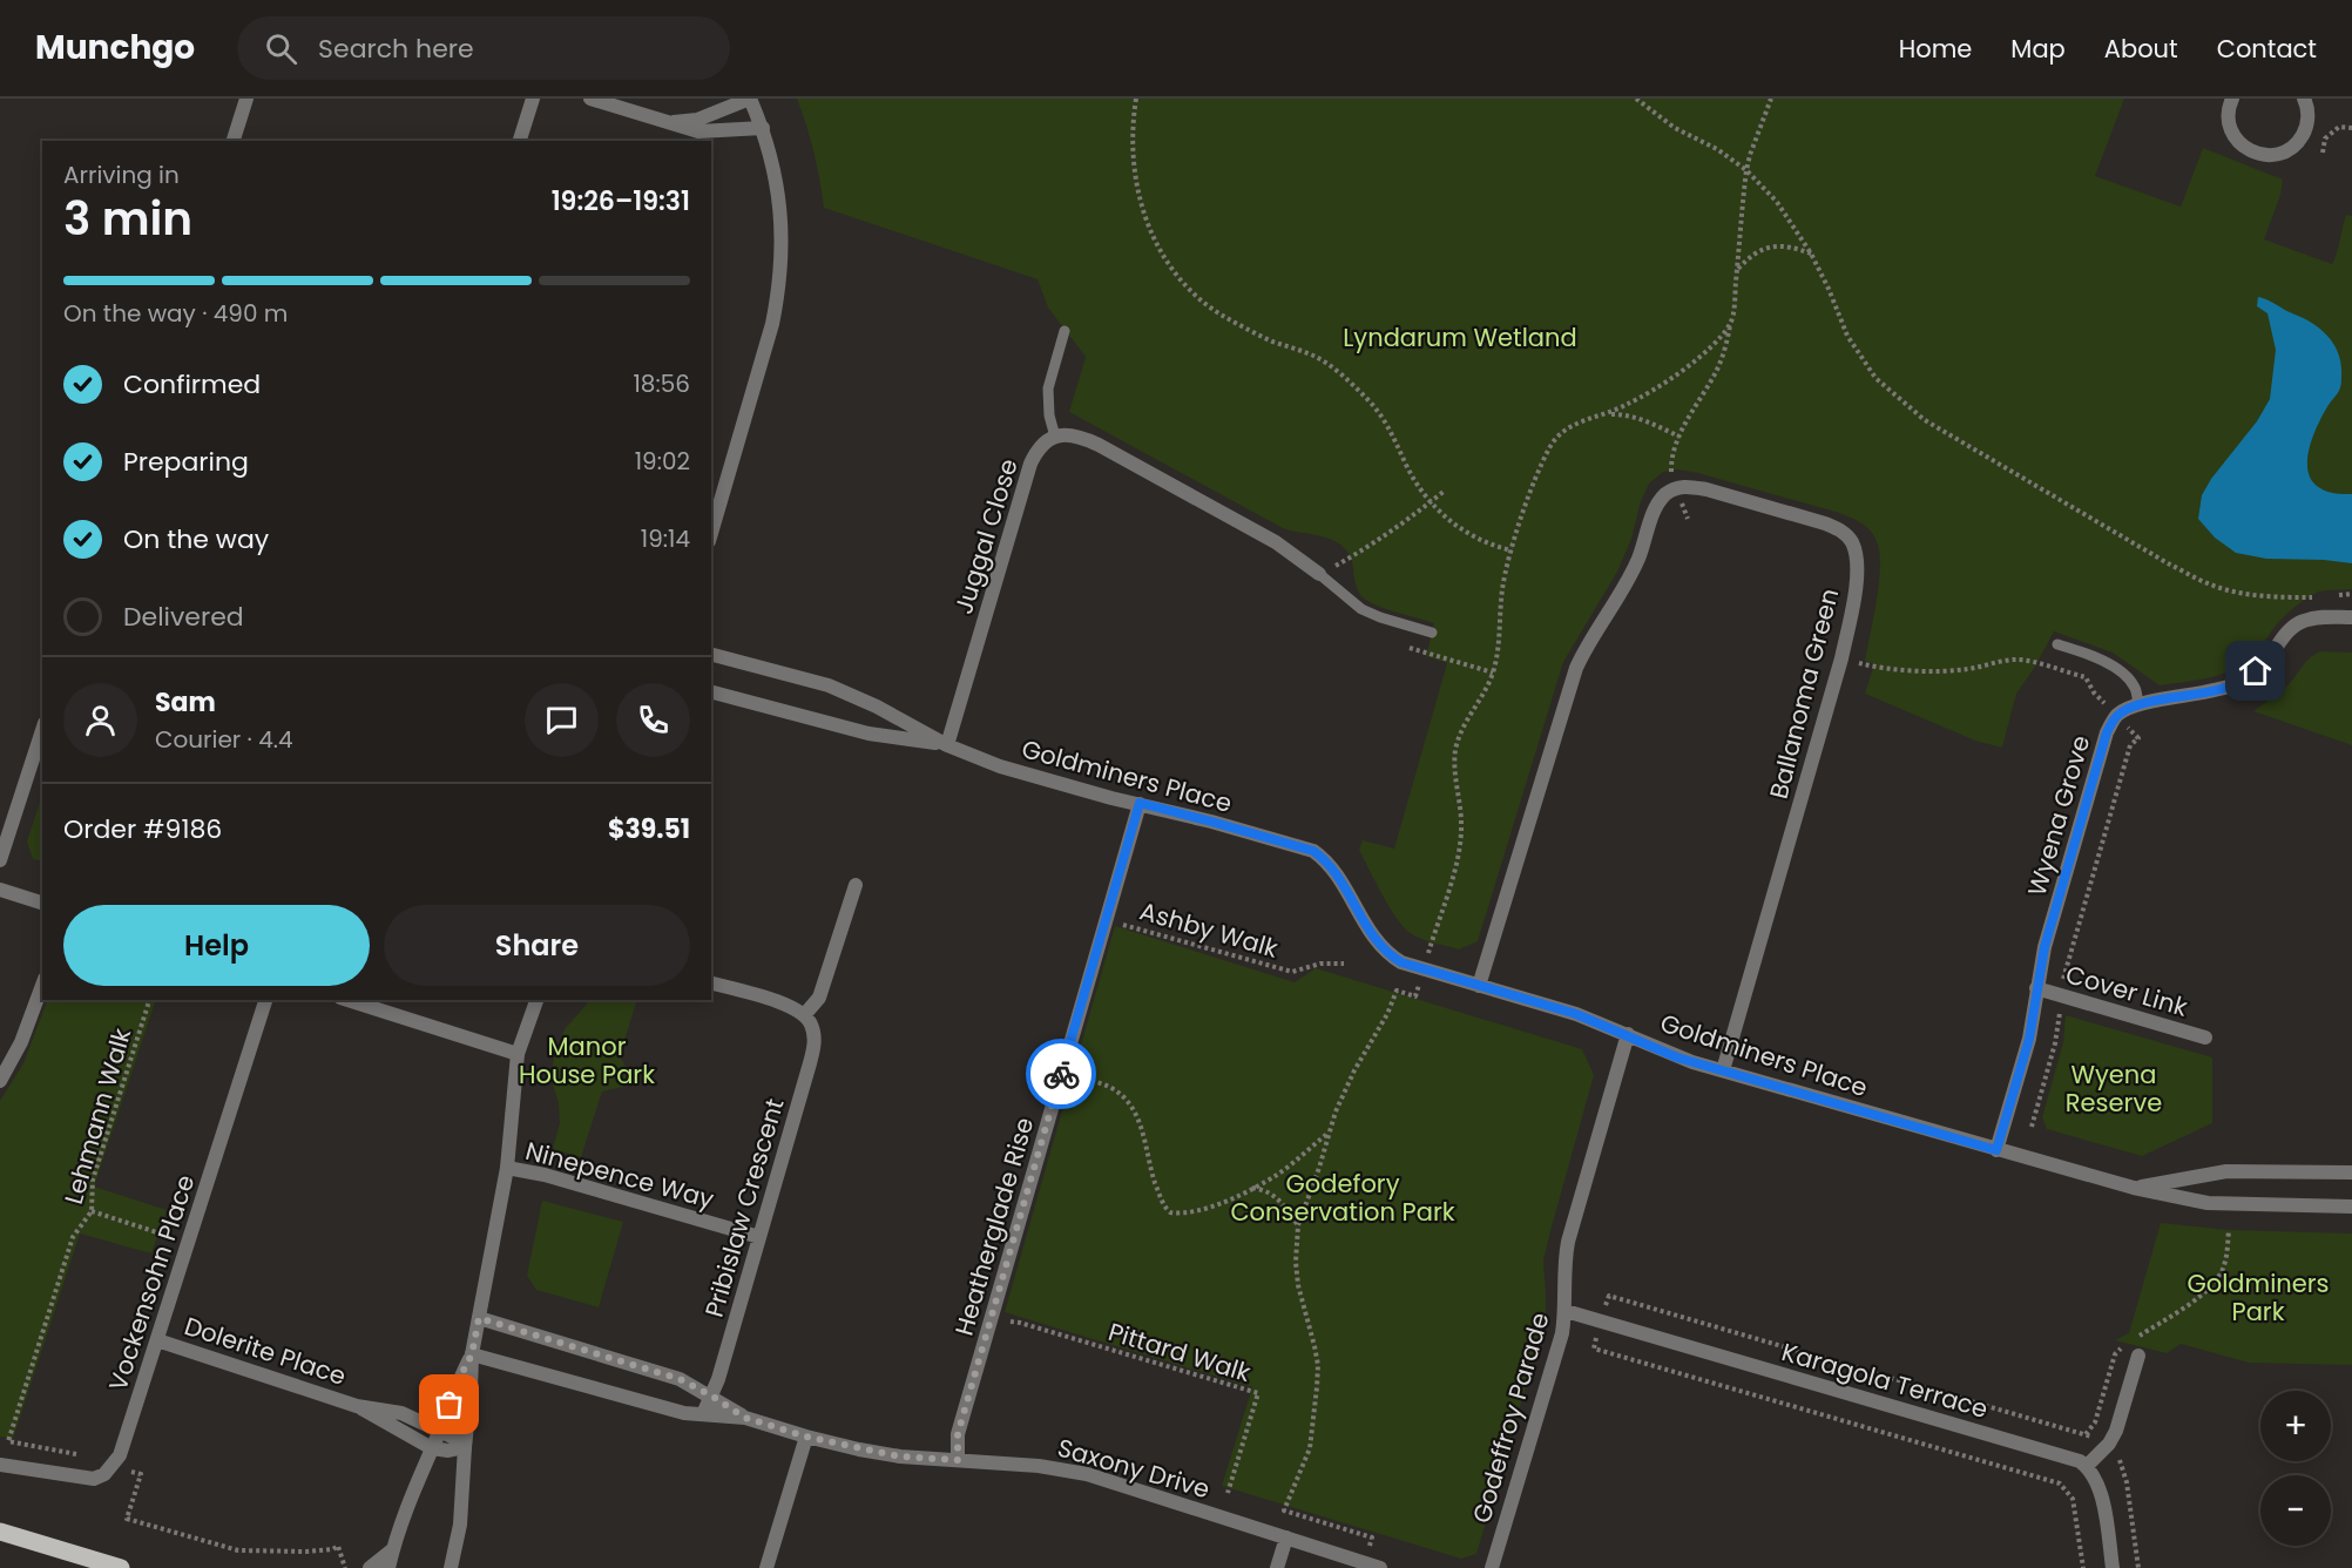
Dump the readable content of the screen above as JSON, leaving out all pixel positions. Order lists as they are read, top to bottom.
{
  "streets": {
    "street": [
      "Juggal Close",
      "Ballanoma Green",
      "Goldminers Place",
      "Wyena Grove",
      "Cover Link",
      "Ninepence Way",
      "Pribislaw Crescent",
      "Heatherglade Rise",
      "Vockensohn Place",
      "Dolerite Place",
      "Karagola Terrace",
      "Godeffroy Parade",
      "Saxony Drive"
    ],
    "path": ["Ashby Walk", "Lehmann Walk", "Pittard Walk"]
  },
  "crossings": [
    ["Juggal Close", "Goldminers Place"],
    ["Ballanoma Green", "Goldminers Place"],
    ["Goldminers Place", "Wyena Grove"],
    ["Goldminers Place", "Heatherglade Rise"],
    ["Goldminers Place", "Godeffroy Parade"],
    ["Wyena Grove", "Cover Link"],
    ["Ashby Walk", "Heatherglade Rise"],
    ["Ninepence Way", "Pribislaw Crescent"],
    ["Pribislaw Crescent", "Saxony Drive"],
    ["Heatherglade Rise", "Pittard Walk"],
    ["Heatherglade Rise", "Saxony Drive"],
    ["Vockensohn Place", "Dolerite Place"],
    ["Karagola Terrace", "Godeffroy Parade"]
  ],
  "parks": [
    "Lyndarum Wetland",
    "Manor House Park",
    "Wyena Reserve",
    "Godefory Conservation Park",
    "Goldminers Park"
  ],
  "page": {
    "header": "Munchgo",
    "search": "Search here",
    "nav": [
      "Home",
      "Map",
      "About",
      "Contact"
    ],
    "heading": ["3 min", "Arriving in", "19:26–19:31"],
    "panel": [
      "Sam",
      "Courier · 4.4",
      "Order #9186",
      "$39.51"
    ],
    "bar": "On the way · 490 m",
    "list": [
      ["Confirmed", "18:56"],
      ["Preparing", "19:02"],
      ["On the way", "19:14"],
      "Delivered"
    ],
    "buttons": ["Help", "Share"],
    "map_buttons": ["+", "−"]
  }
}
